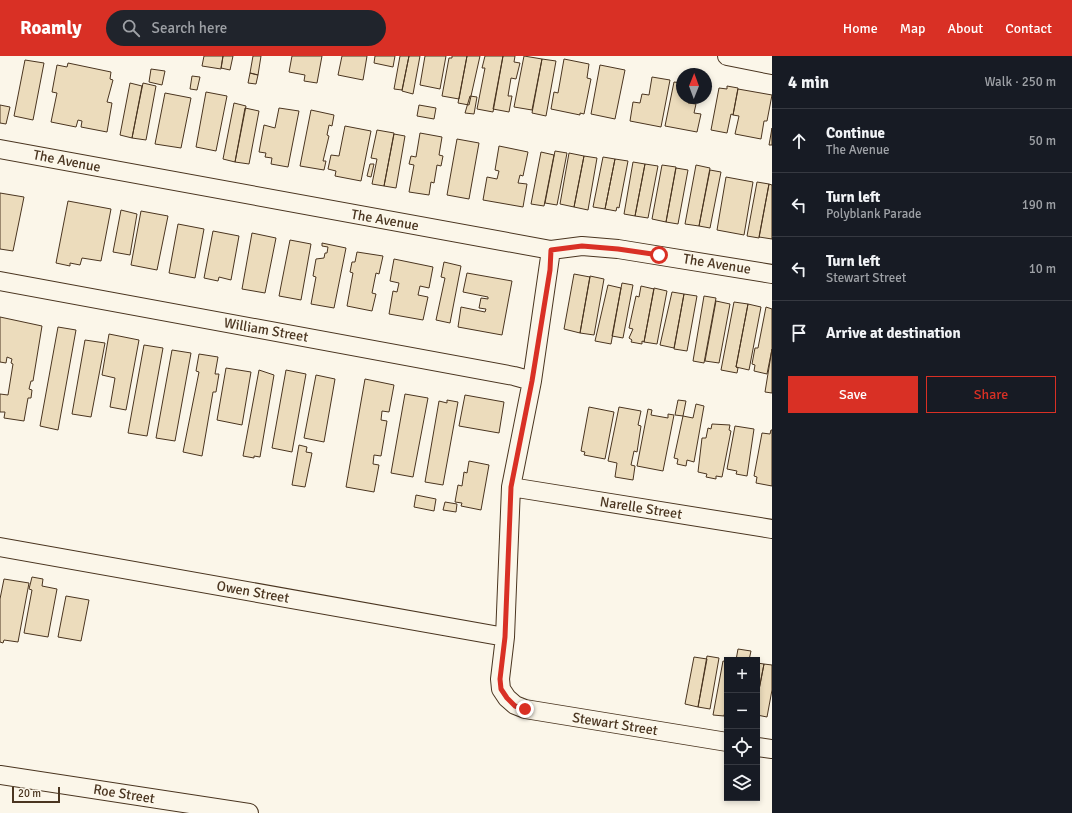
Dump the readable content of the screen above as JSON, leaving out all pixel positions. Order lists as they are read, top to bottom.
{
  "streets": {
    "street": [
      "The Avenue",
      "William Street",
      "Narelle Street",
      "Owen Street",
      "Stewart Street",
      "Roe Street"
    ]
  },
  "crossings": [
    ["Owen Street", "Stewart Street"]
  ],
  "scale_bar": "20 m",
  "north": "top",
  "page": {
    "header": "Roamly",
    "search": "Search here",
    "nav": [
      "Home",
      "Map",
      "About",
      "Contact"
    ],
    "heading": ["4 min", "Walk · 250 m"],
    "list": [
      ["Continue", "The Avenue", "50 m"],
      ["Turn left", "Polyblank Parade", "190 m"],
      ["Turn left", "Stewart Street", "10 m"],
      "Arrive at destination"
    ],
    "buttons": ["Save", "Share"],
    "map_buttons": ["+", "−"],
    "scale": "20 m"
  }
}
